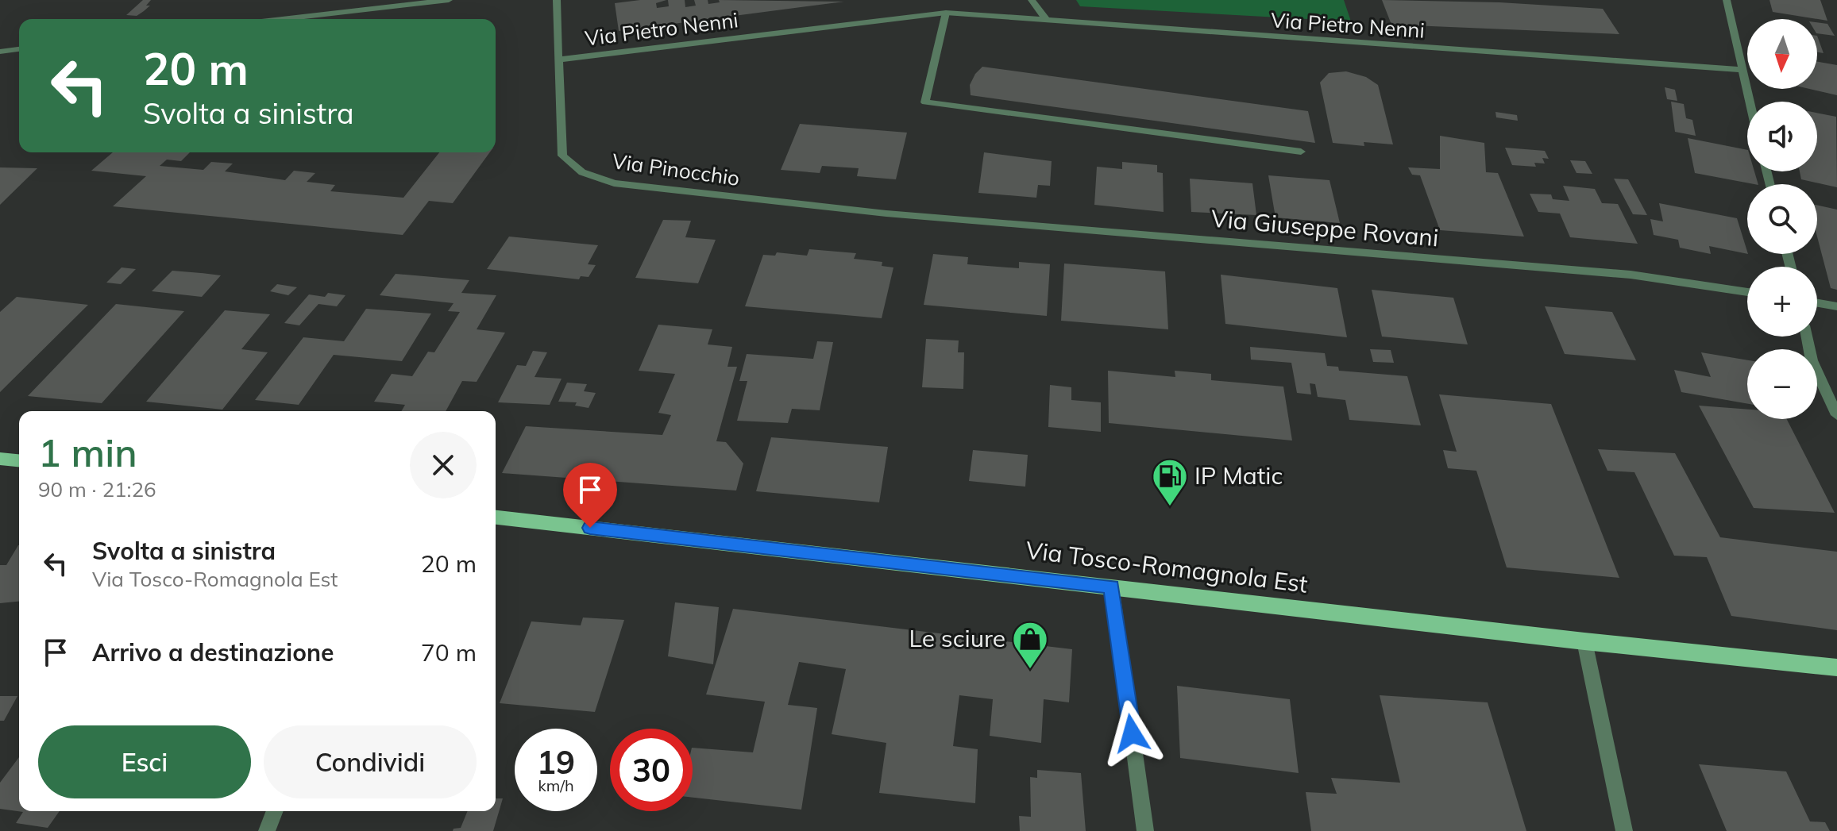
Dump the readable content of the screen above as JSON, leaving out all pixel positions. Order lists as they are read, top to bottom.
{
  "streets": {
    "main road": ["Via Tosco-Romagnola Est"],
    "street": ["Via Pietro Nenni", "Via Pinocchio", "Via Giuseppe Rovani"]
  },
  "crossings": [
    ["Via Pietro Nenni", "Via Pinocchio"],
    ["Via Pinocchio", "Via Giuseppe Rovani"]
  ],
  "places": {
    "fuel station": ["IP Matic"],
    "shop": ["Le sciure"]
  },
  "north": "bottom",
  "page": {
    "map_buttons": ["+", "−"],
    "turn": ["20 m", "Svolta a sinistra"],
    "heading": ["1 min", "90 m · 21:26"],
    "list": [
      {
        "name": "Svolta a sinistra",
        "note": "Via Tosco-Romagnola Est",
        "value": "20 m"
      },
      {
        "name": "Arrivo a destinazione",
        "value": "70 m"
      }
    ],
    "buttons": ["Esci", "Condividi"],
    "speed": "19 km/h",
    "limit": "30"
  }
}
